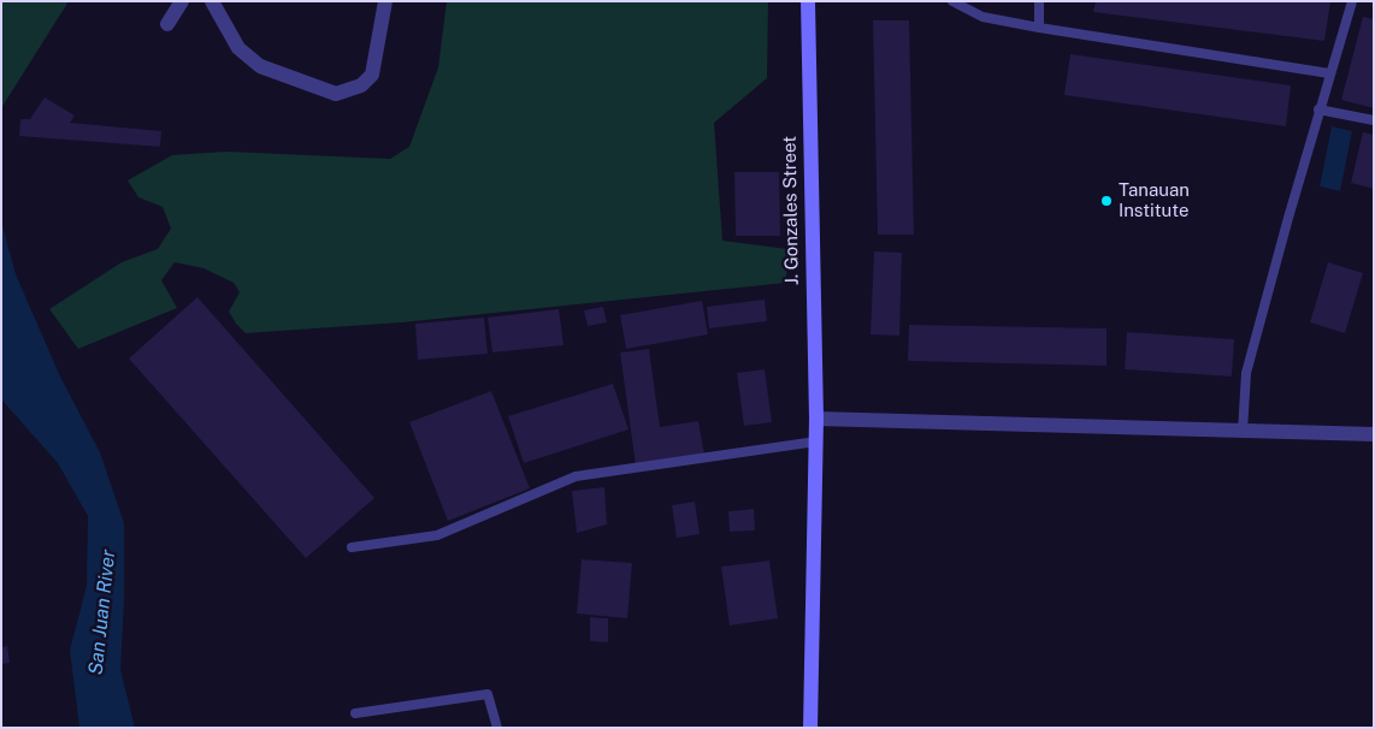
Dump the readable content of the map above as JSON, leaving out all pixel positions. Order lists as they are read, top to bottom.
{
  "streets": {
    "main road": ["J. Gonzales Street"]
  },
  "water": ["San Juan River"],
  "places": ["Tanauan Institute"]
}
